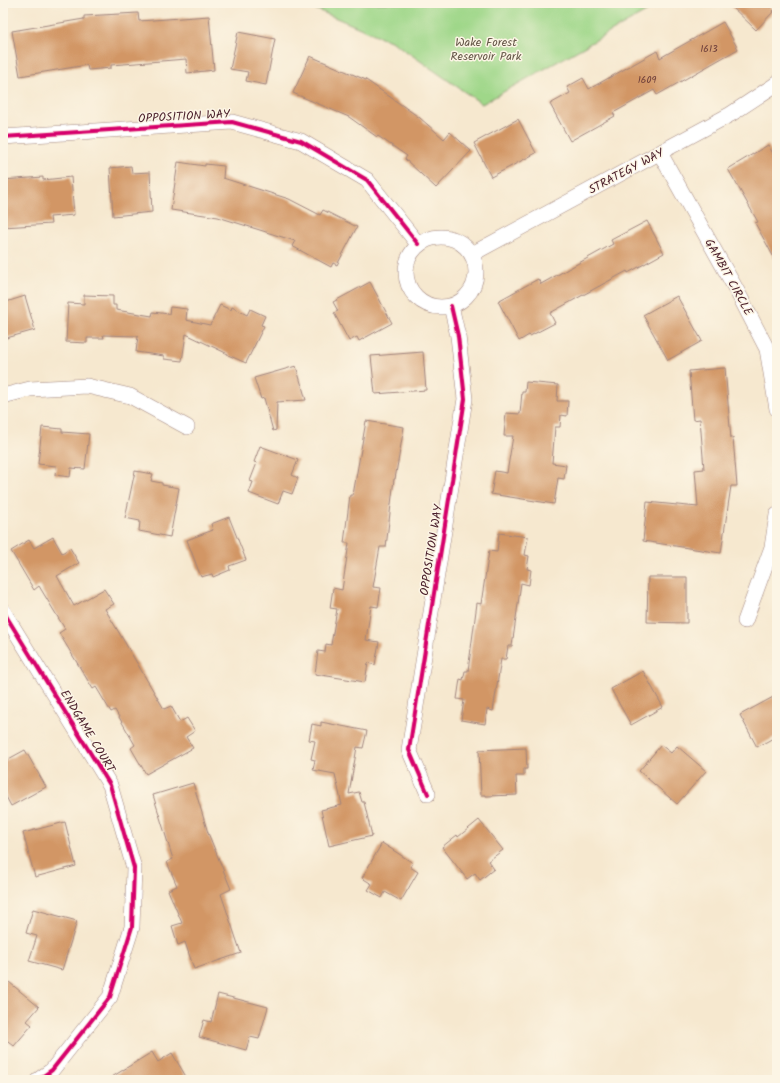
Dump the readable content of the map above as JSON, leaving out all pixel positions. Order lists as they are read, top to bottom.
{
  "streets": {
    "street": [
      "OPPOSITION WAY",
      "STRATEGY WAY",
      "GAMBIT CIRCLE",
      "ENDGAME COURT"
    ]
  },
  "crossings": [
    ["OPPOSITION WAY", "STRATEGY WAY"],
    ["STRATEGY WAY", "GAMBIT CIRCLE"]
  ],
  "parks": ["Wake Forest Reservoir Park"],
  "house_numbers": ["1613", "1609"]
}
